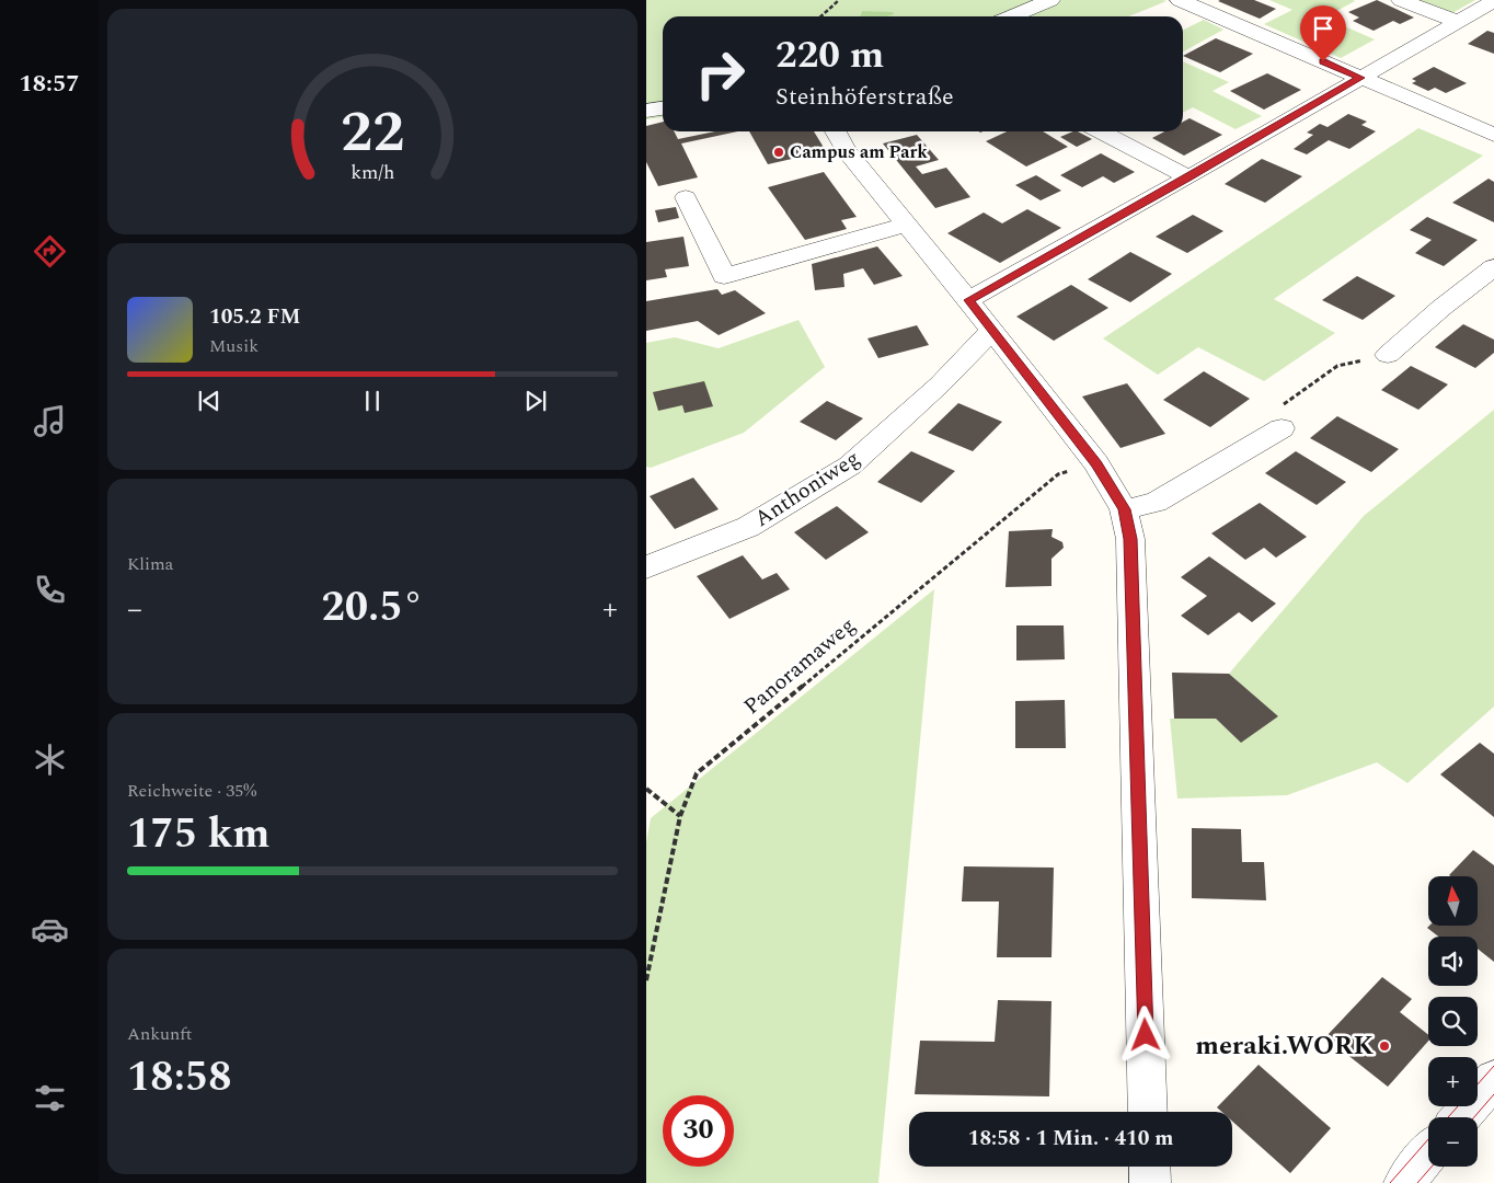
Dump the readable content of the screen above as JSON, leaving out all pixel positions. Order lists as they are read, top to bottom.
{
  "streets": {
    "street": ["Anthoniweg"],
    "path": ["Panoramaweg"]
  },
  "places": ["Campus am Park", "meraki.WORK"],
  "north": "top",
  "page": {
    "tabs": "18:57",
    "turn": ["220 m", "Steinhöferstraße"],
    "song": ["105.2 FM", "Musik"],
    "tile": [
      "Klima",
      ["Reichweite · 35%", "175 km"],
      ["Ankunft", "18:58"]
    ],
    "heat": ["−", "20.5°", "+"],
    "map_buttons": ["+", "−"],
    "limit": "30",
    "trip": "18:58 · 1 Min. · 410 m",
    "gauge": ["22", "km/h"]
  }
}
